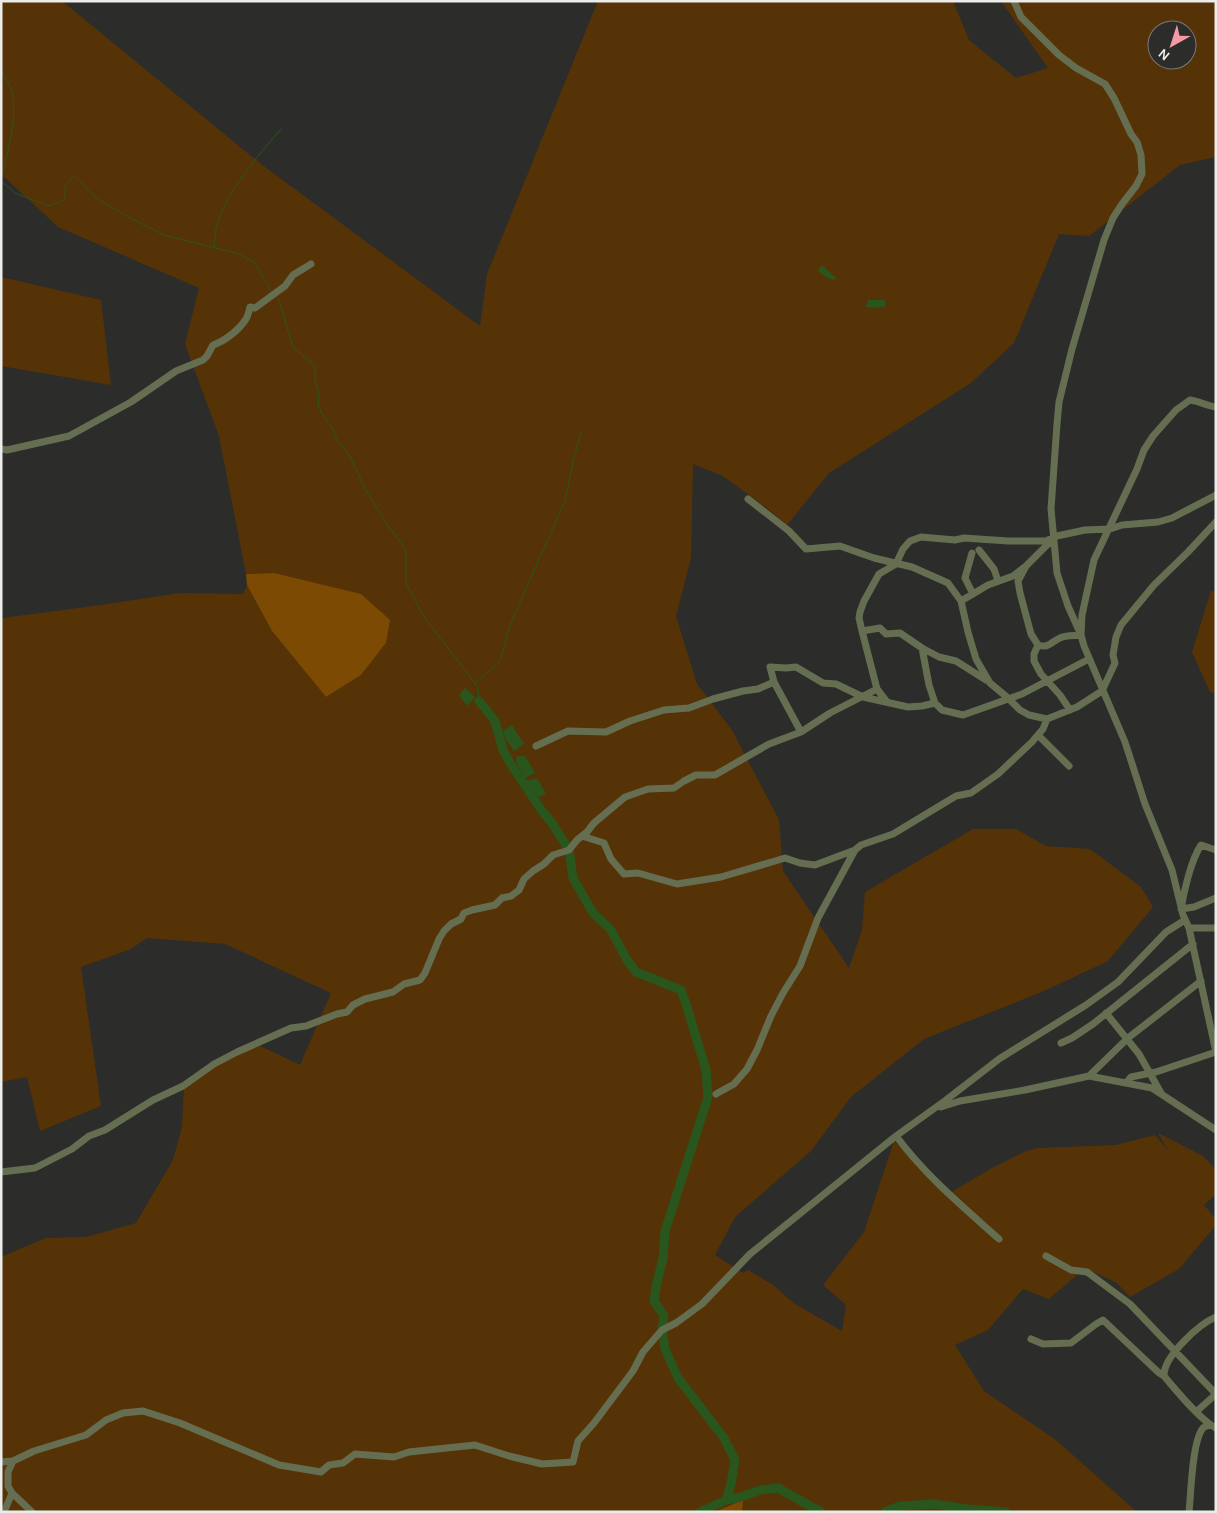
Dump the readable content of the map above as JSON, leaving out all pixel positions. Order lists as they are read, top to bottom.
{
  "north": "bottom left"
}
